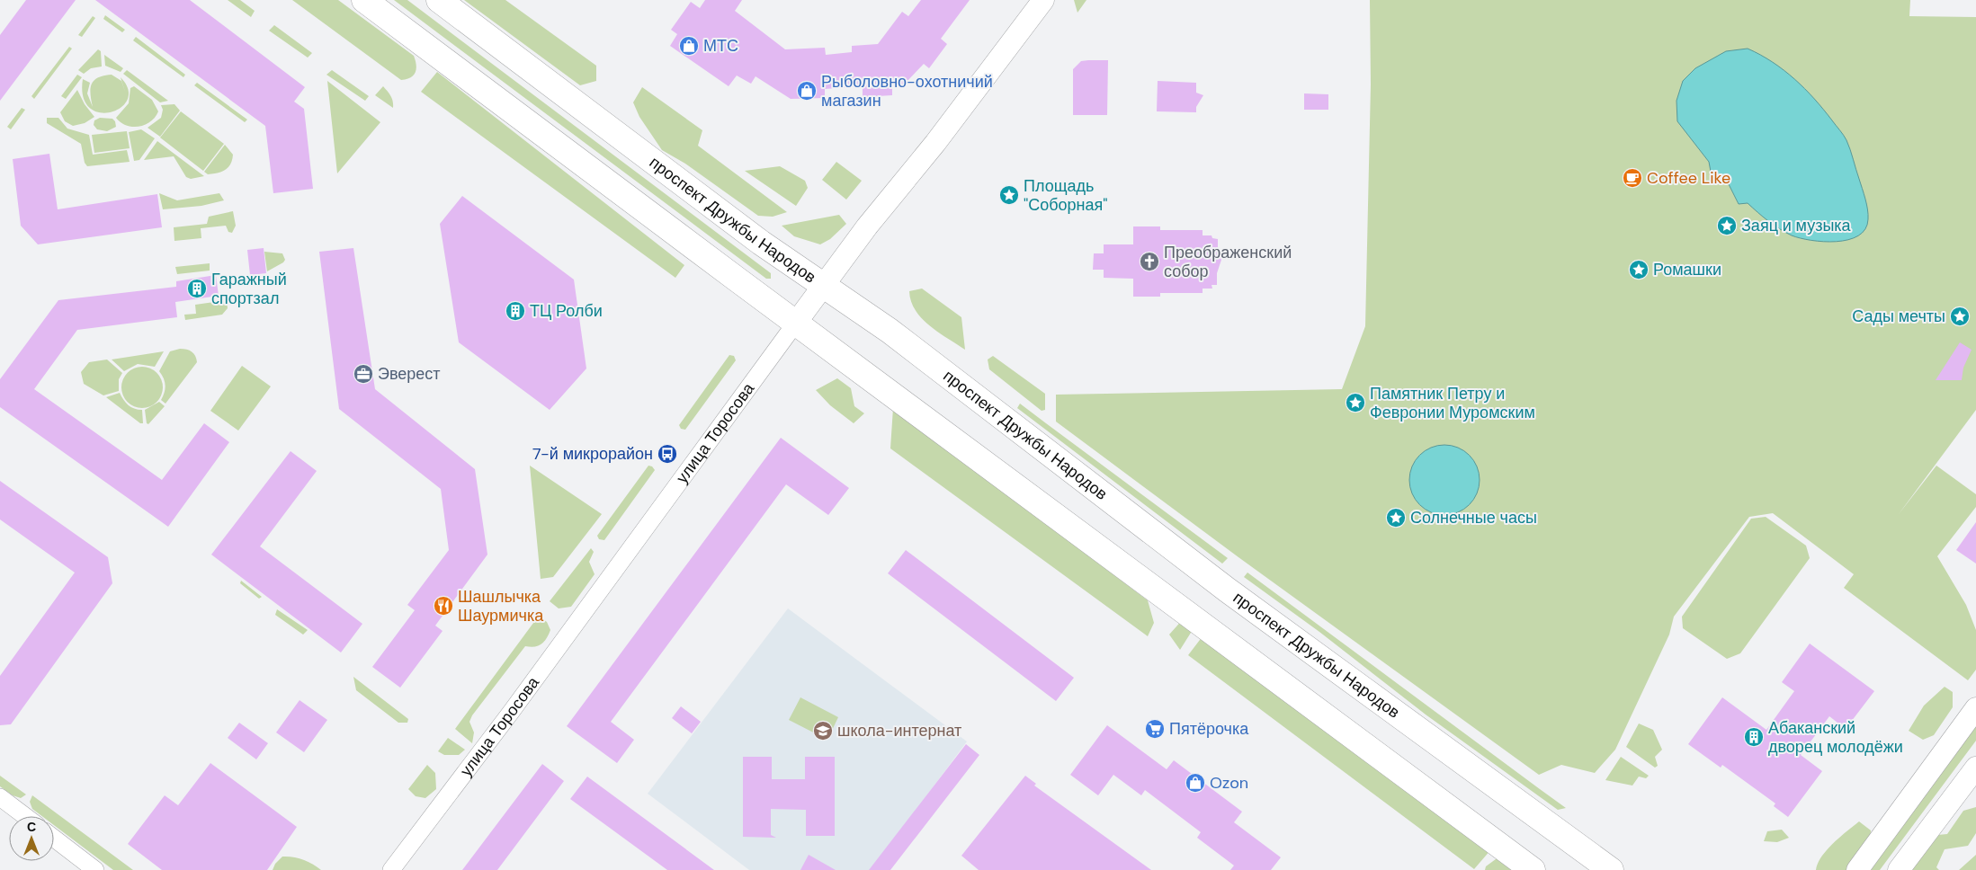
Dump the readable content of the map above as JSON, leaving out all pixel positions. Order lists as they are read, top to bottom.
{
  "streets": {
    "main road": ["проспект Дружбы Народов"],
    "street": ["улица Торосова"]
  },
  "crossings": [
    ["проспект Дружбы Народов", "улица Торосова"]
  ],
  "places": {
    "shop": ["МТС", "Рыболовно-охотничий магазин", "Ozon"],
    "cafe": ["Coffee Like"],
    "place": [
      "Площадь \"Соборная\"",
      "Заяц и музыка",
      "Ромашки",
      "Сады мечты",
      "Памятник Петру и Февронии Муромским",
      "Солнечные часы"
    ],
    "church": ["Преображенский собор"],
    "building": ["Гаражный спортзал", "ТЦ Ролби", "Абаканский дворец молодёжи"],
    "office": ["Эверест"],
    "bus stop": ["7-й микрорайон"],
    "restaurant": ["Шашлычка Шаурмичка"],
    "supermarket": ["Пятёрочка"],
    "school or university": ["школа-интернат"]
  },
  "north": "top"
}
